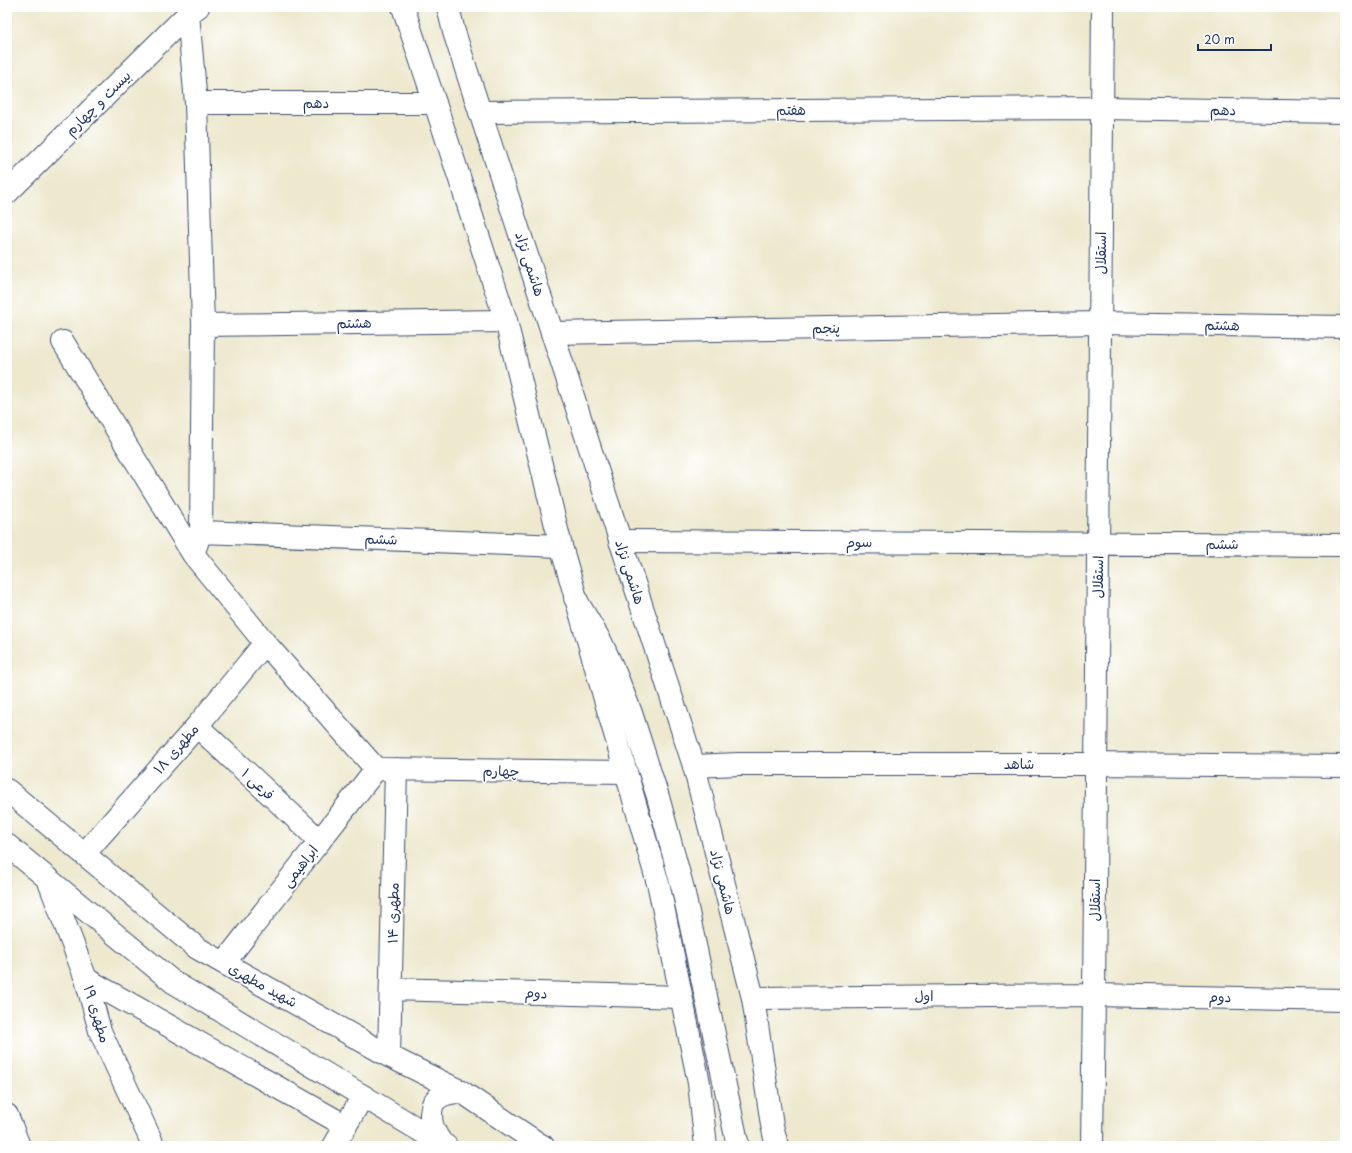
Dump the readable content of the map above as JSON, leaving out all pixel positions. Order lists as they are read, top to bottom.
{
  "streets": {
    "street": [
      "بیست و چهارم",
      "دهم",
      "هفتم",
      "استقلال",
      "هاشمی نژاد",
      "هشتم",
      "پنجم",
      "ششم",
      "سوم",
      "مطهری ۱۸",
      "شاهد",
      "چهارم",
      "فرعی ۱",
      "ابراهیمی",
      "مطهری ۱۴",
      "شهید مطهری",
      "دوم",
      "اول",
      "مطهری ۱۹"
    ]
  },
  "crossings": [
    ["دهم", "هفتم"],
    ["دهم", "استقلال"],
    ["هفتم", "استقلال"],
    ["هفتم", "هاشمی نژاد"],
    ["استقلال", "هشتم"],
    ["استقلال", "پنجم"],
    ["استقلال", "ششم"],
    ["استقلال", "سوم"],
    ["استقلال", "شاهد"],
    ["استقلال", "دوم"],
    ["استقلال", "اول"],
    ["هاشمی نژاد", "پنجم"],
    ["هاشمی نژاد", "سوم"],
    ["هاشمی نژاد", "شاهد"],
    ["هاشمی نژاد", "اول"],
    ["هشتم", "پنجم"],
    ["ششم", "سوم"],
    ["مطهری ۱۸", "فرعی ۱"],
    ["مطهری ۱۸", "شهید مطهری"],
    ["چهارم", "ابراهیمی"],
    ["چهارم", "مطهری ۱۴"],
    ["فرعی ۱", "ابراهیمی"],
    ["ابراهیمی", "مطهری ۱۴"],
    ["ابراهیمی", "شهید مطهری"],
    ["مطهری ۱۴", "شهید مطهری"],
    ["مطهری ۱۴", "دوم"],
    ["دوم", "اول"]
  ],
  "scale_bar": "20 m"
}
